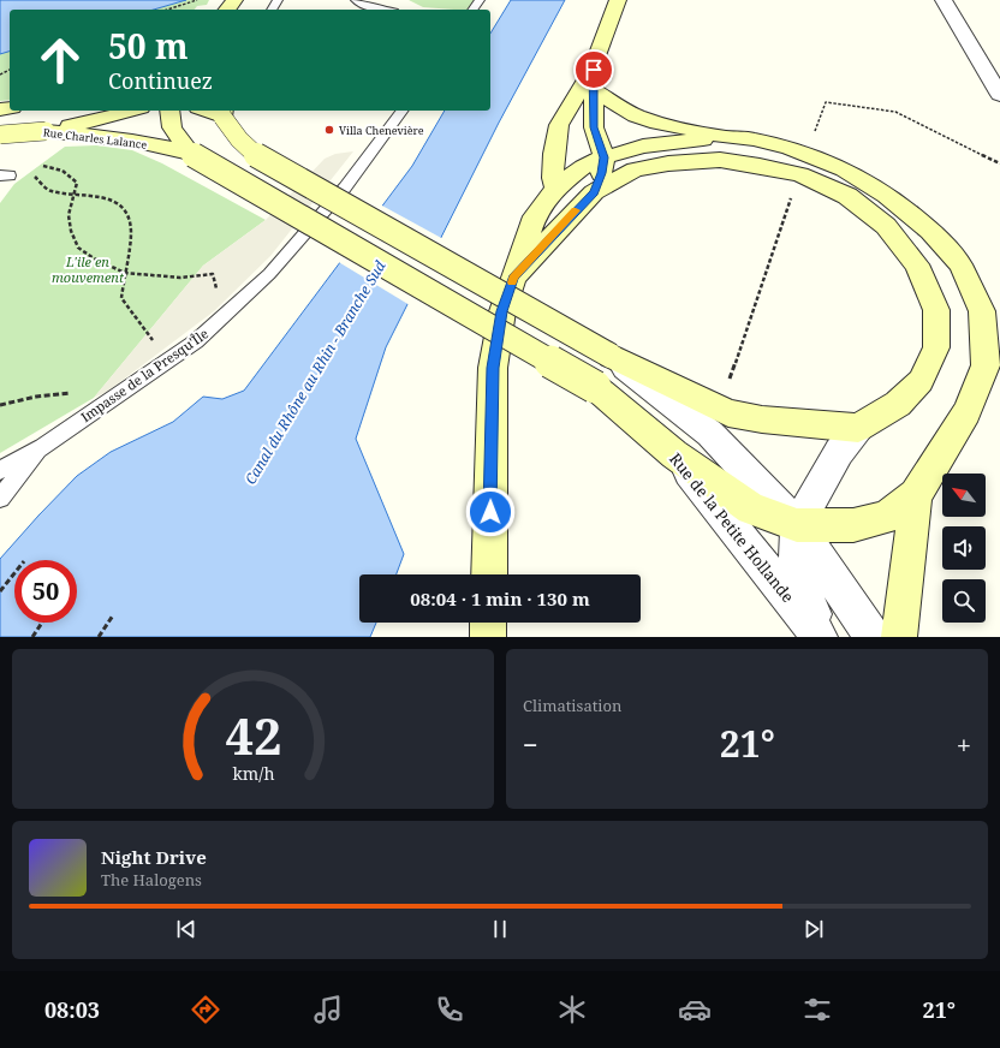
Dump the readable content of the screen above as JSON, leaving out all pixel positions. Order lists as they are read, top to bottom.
{
  "streets": {
    "main road": ["Rue Charles Lalance", "Rue de la Petite Hollande"],
    "lane": ["Impasse de la Presqu'Île"]
  },
  "crossings": [
    ["Rue Charles Lalance", "Rue de la Petite Hollande"]
  ],
  "water": ["Canal du Rhône au Rhin - Branche Sud"],
  "parks": ["L'ile en mouvement"],
  "places": ["Villa Chenevière"],
  "north": "top left",
  "page": {
    "turn": ["50 m", "Continuez"],
    "limit": "50",
    "trip": "08:04 · 1 min · 130 m",
    "tile": "Climatisation",
    "heat": ["−", "21°", "+"],
    "song": ["Night Drive", "The Halogens"],
    "tabs": ["08:03", "21°"],
    "gauge": ["42", "km/h"]
  }
}
